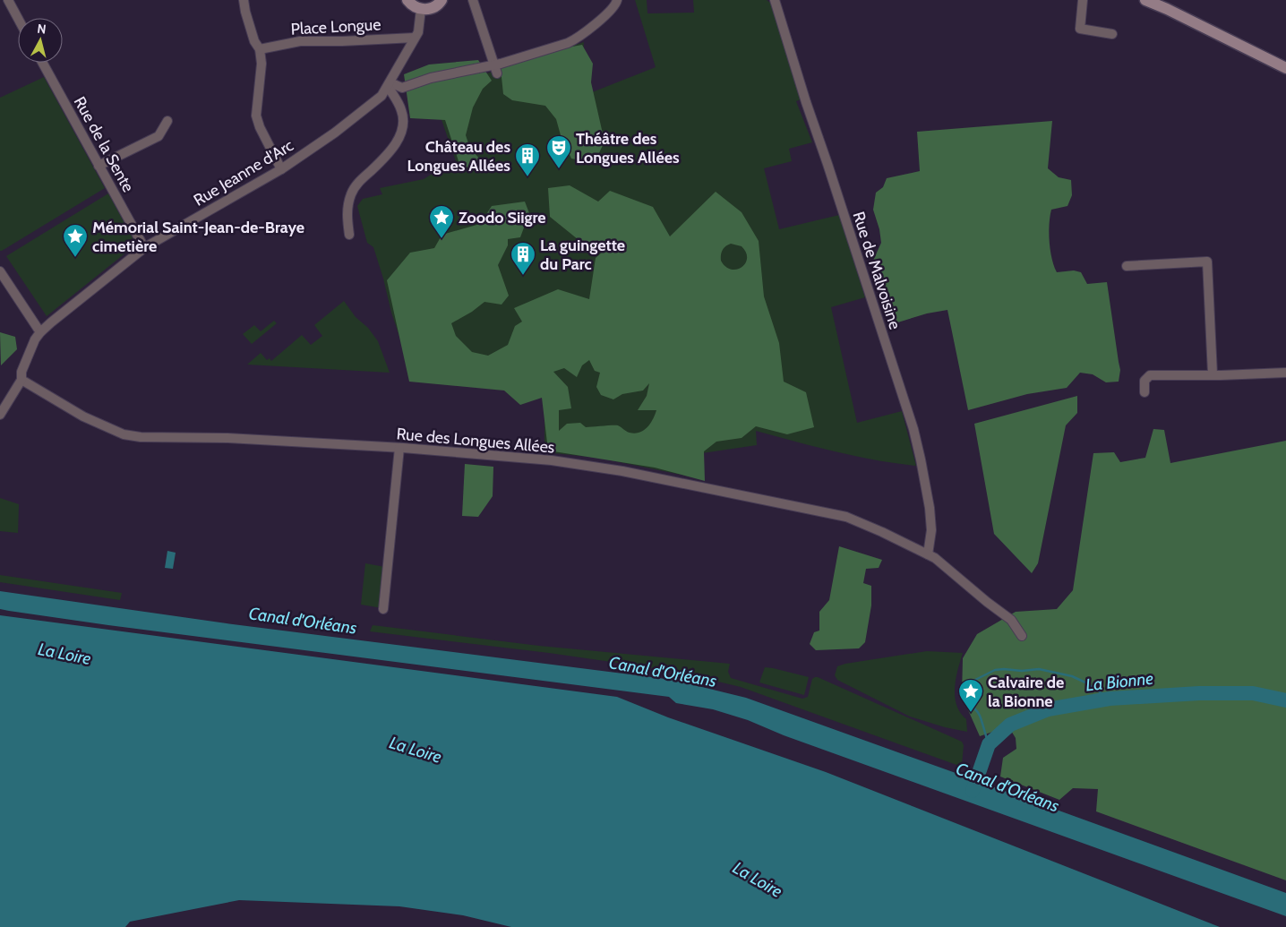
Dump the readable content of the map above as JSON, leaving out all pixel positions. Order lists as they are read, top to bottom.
{
  "streets": {
    "street": [
      "Place Longue",
      "Rue de la Sente",
      "Rue Jeanne d'Arc",
      "Rue de Malvoisine",
      "Rue des Longues Allées"
    ]
  },
  "crossings": [
    ["Rue de la Sente", "Rue Jeanne d'Arc"],
    ["Rue Jeanne d'Arc", "Rue des Longues Allées"],
    ["Rue de Malvoisine", "Rue des Longues Allées"]
  ],
  "water": ["Canal d'Orléans", "La Loire", "La Bionne"],
  "places": {
    "theatre": ["Théâtre des Longues Allées"],
    "building": ["Château des Longues Allées", "La guingette du Parc"],
    "place": ["Zoodo Siigre", "Mémorial Saint-Jean-de-Braye cimetière", "Calvaire de la Bionne"]
  },
  "north": "top"
}
